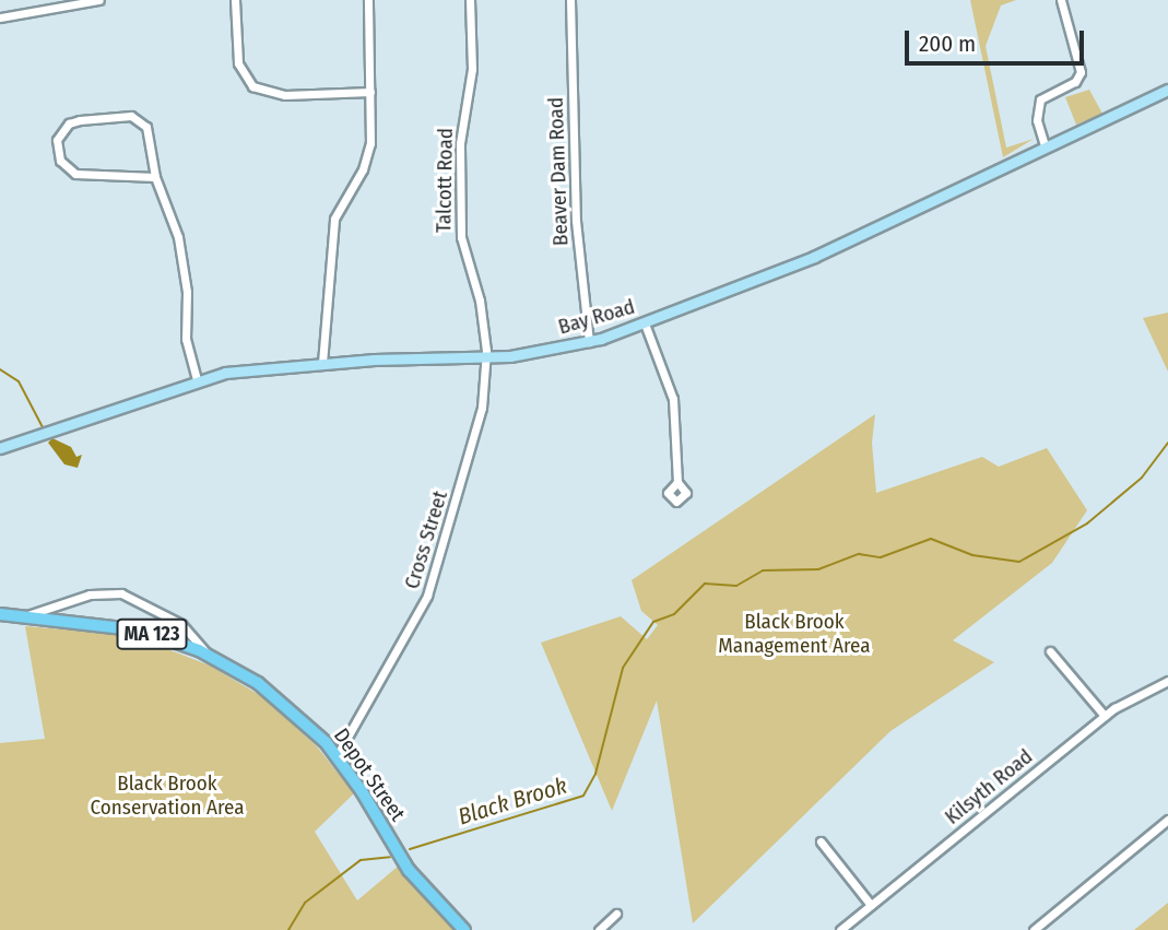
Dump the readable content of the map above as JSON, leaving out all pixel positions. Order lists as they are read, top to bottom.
{
  "streets": {
    "highway": ["MA 123", "Depot Street"],
    "main road": ["Bay Road"],
    "street": [
      "Beaver Dam Road",
      "Talcott Road",
      "Cross Street",
      "Kilsyth Road"
    ]
  },
  "crossings": [
    ["Beaver Dam Road", "Bay Road"],
    ["Talcott Road", "Bay Road"],
    ["Talcott Road", "Cross Street"],
    ["Bay Road", "Cross Street"],
    ["Cross Street", "Depot Street"]
  ],
  "water": ["Black Brook"],
  "parks": ["Black Brook Management Area", "Black Brook Conservation Area"],
  "scale_bar": "200 m"
}
